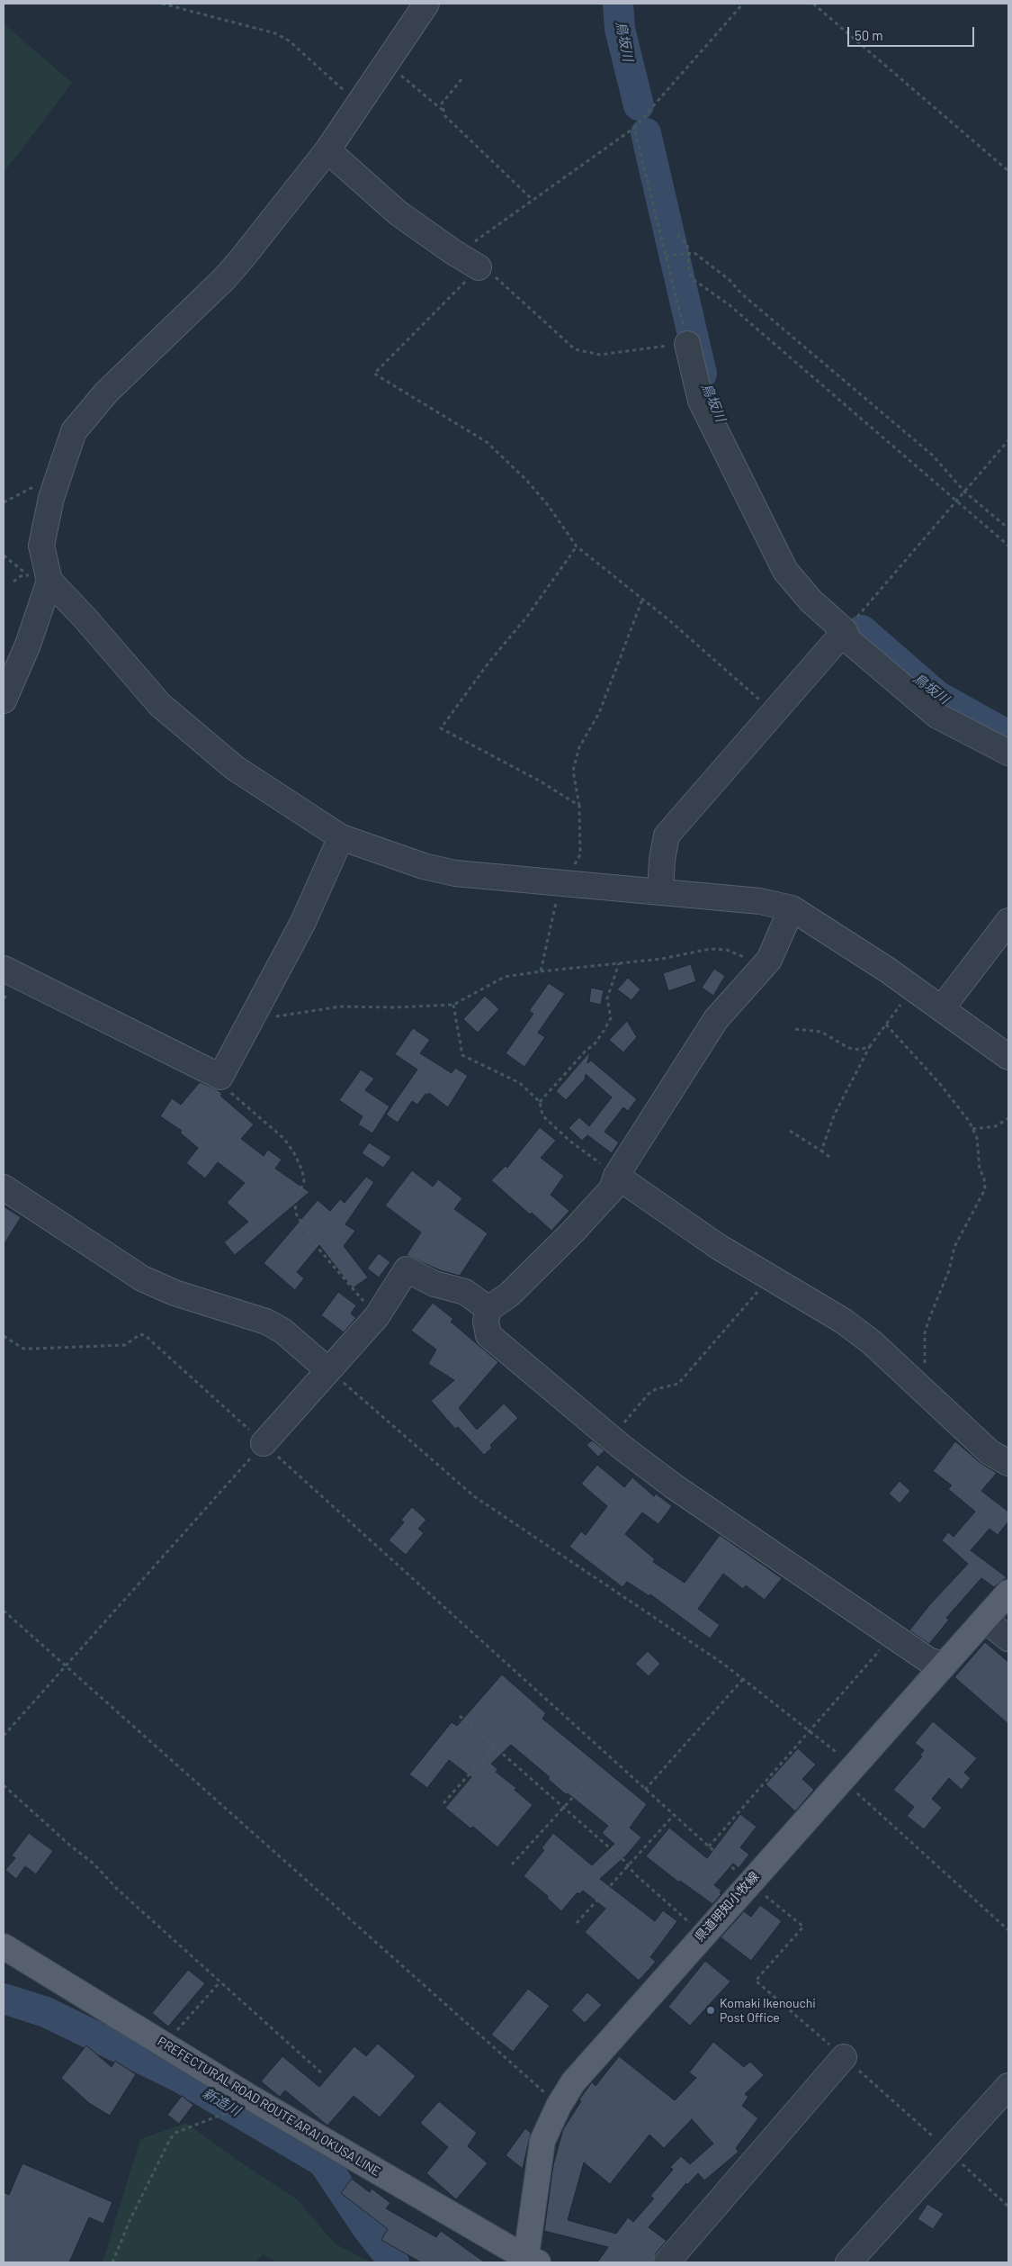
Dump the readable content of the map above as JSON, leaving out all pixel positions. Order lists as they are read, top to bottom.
{
  "streets": {
    "main road": ["県道明知小牧線", "PREFECTURAL ROAD ROUTE ARAI OKUSA LINE"]
  },
  "crossings": [
    ["県道明知小牧線", "PREFECTURAL ROAD ROUTE ARAI OKUSA LINE"]
  ],
  "water": ["鳥坂川", "新造川"],
  "places": ["Komaki Ikenouchi Post Office"],
  "scale_bar": "50 m"
}
